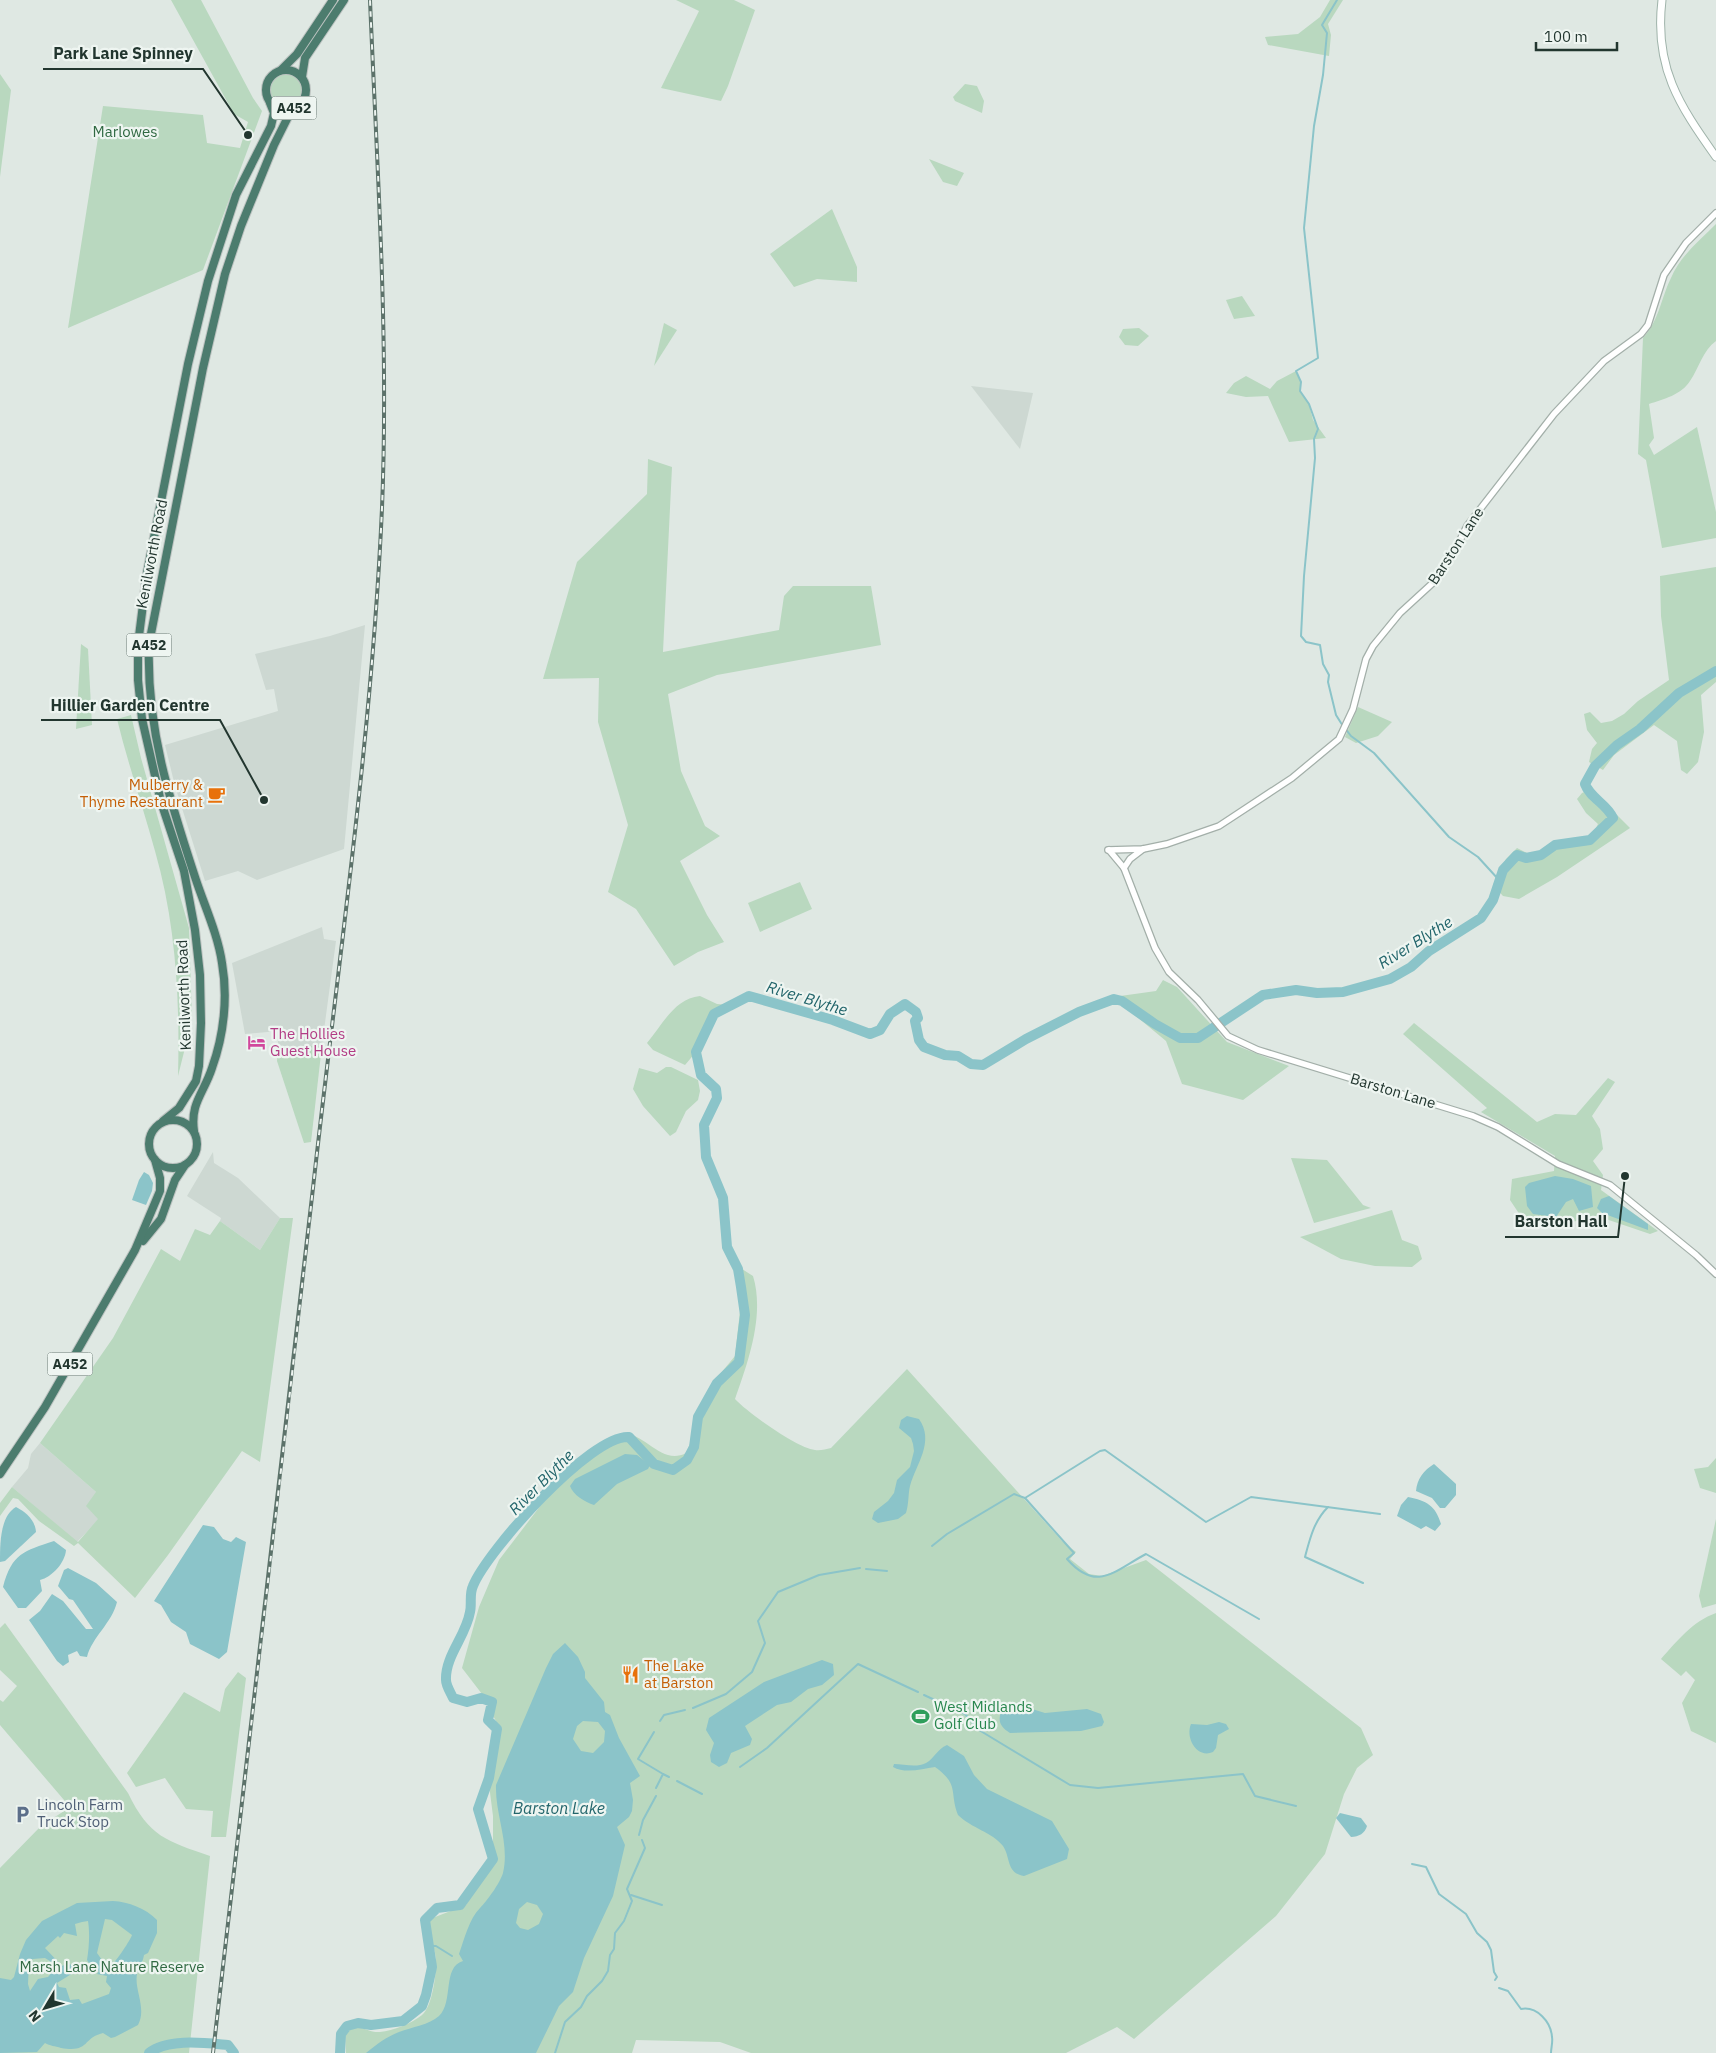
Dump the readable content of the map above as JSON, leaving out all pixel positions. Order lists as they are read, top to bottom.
{
  "streets": {
    "highway": ["A452", "Kenilworth Road"],
    "street": ["Barston Lane"]
  },
  "crossings": [
    ["A452", "Kenilworth Road"]
  ],
  "water": ["River Blythe", "Barston Lake"],
  "parks": ["Marlowes", "Marsh Lane Nature Reserve"],
  "places": {
    "other": ["Park Lane Spinney", "Hillier Garden Centre", "Barston Hall"],
    "cafe": ["Mulberry & Thyme Restaurant"],
    "hotel": ["The Hollies Guest House"],
    "restaurant": ["The Lake at Barston"],
    "sports": ["West Midlands Golf Club"],
    "parking": ["Lincoln Farm Truck Stop"]
  },
  "scale_bar": "100 m",
  "north": "bottom left"
}
